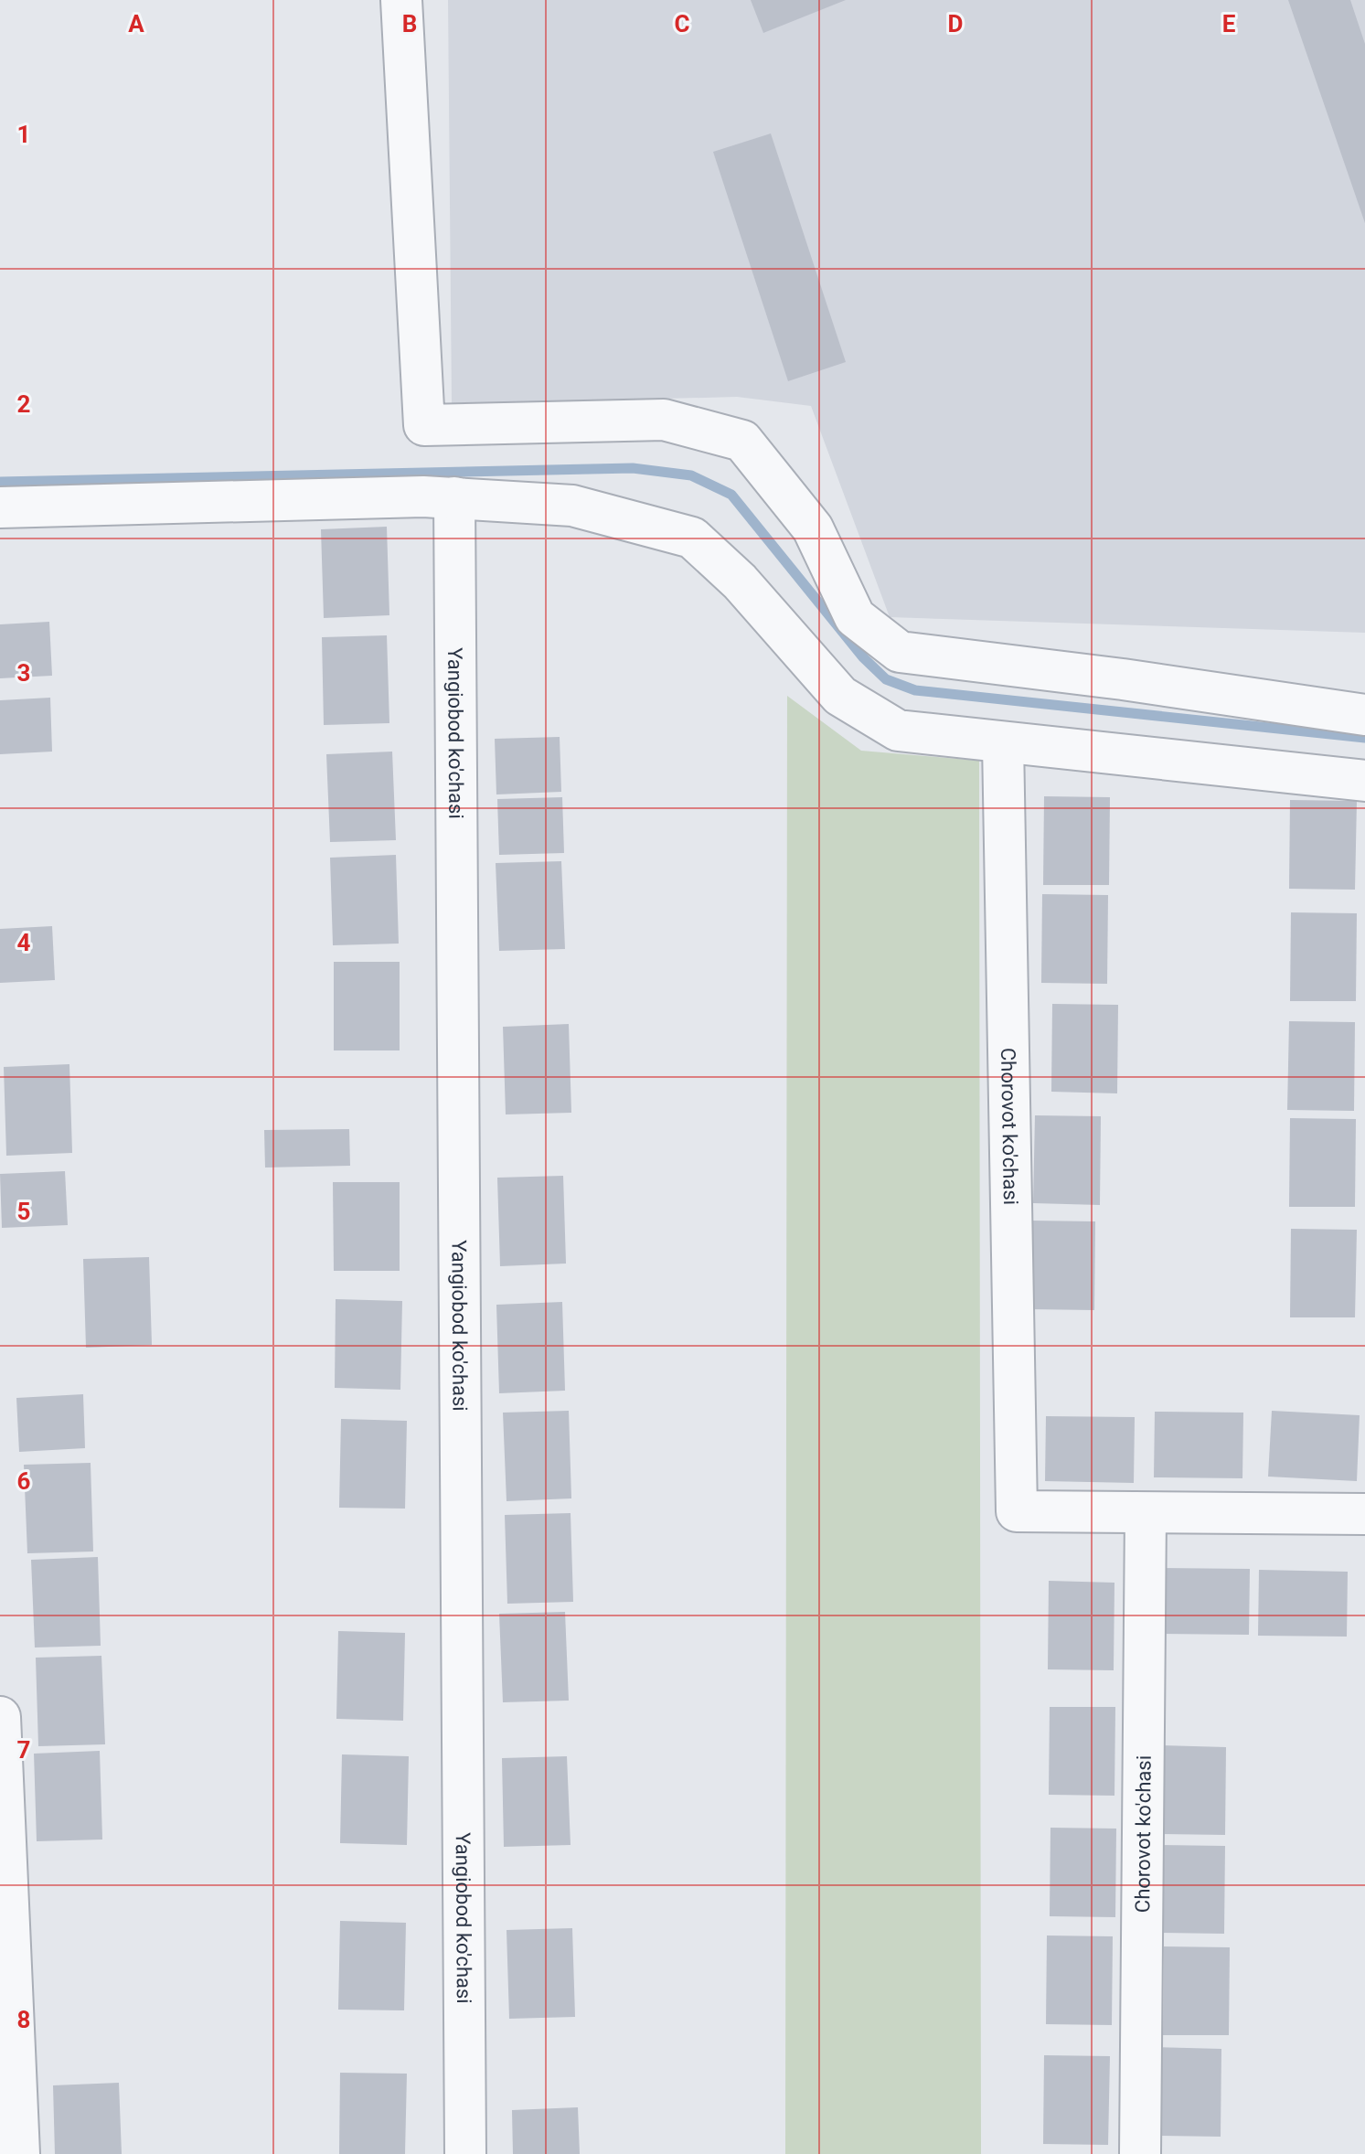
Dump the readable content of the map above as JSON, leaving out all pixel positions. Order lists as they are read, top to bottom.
{
  "streets": {
    "street": ["Yangiobod ko'chasi", "Chorovot ko'chasi"]
  },
  "grid": {
    "columns": [
      "A",
      "B",
      "C",
      "D",
      "E"
    ],
    "rows": [
      "1",
      "2",
      "3",
      "4",
      "5",
      "6",
      "7",
      "8"
    ]
  }
}
